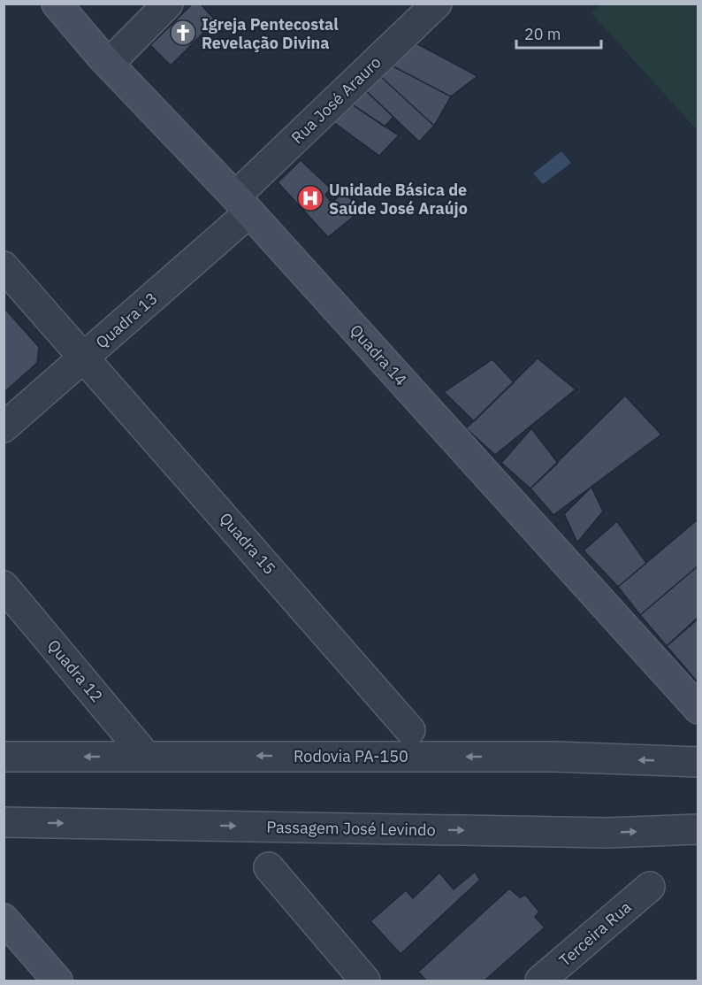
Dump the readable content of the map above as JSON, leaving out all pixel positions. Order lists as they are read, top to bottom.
{
  "streets": {
    "street": [
      "Rua José Arauro",
      "Quadra 13",
      "Quadra 14",
      "Quadra 15",
      "Quadra 12",
      "Rodovia PA-150",
      "Passagem José Levindo",
      "Terceira Rua"
    ]
  },
  "crossings": [
    ["Rua José Arauro", "Quadra 13"],
    ["Rua José Arauro", "Quadra 14"],
    ["Quadra 13", "Quadra 14"],
    ["Quadra 13", "Quadra 15"],
    ["Quadra 12", "Rodovia PA-150"]
  ],
  "one_way": ["Rodovia PA-150", "Passagem José Levindo"],
  "places": {
    "church": ["Igreja Pentecostal Revelação Divina"],
    "hospital": ["Unidade Básica de Saúde José Araújo"]
  },
  "scale_bar": "20 m"
}
